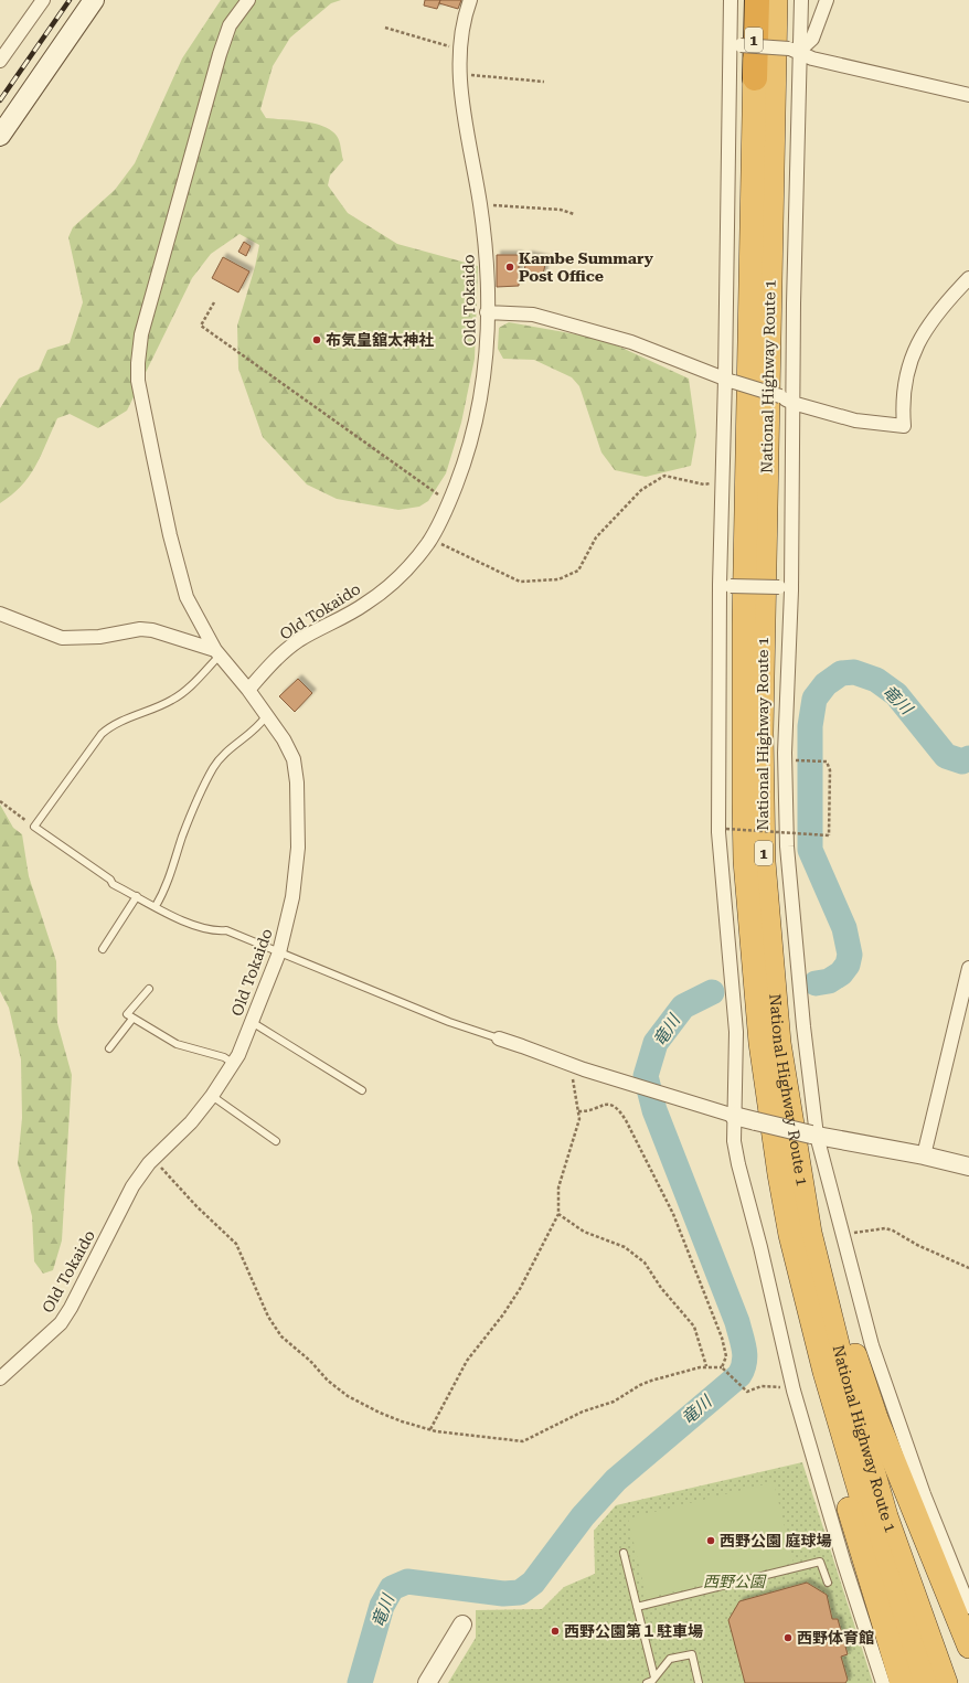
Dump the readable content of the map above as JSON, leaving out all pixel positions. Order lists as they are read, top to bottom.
{
  "streets": {
    "highway": ["1", "National Highway Route 1"],
    "street": ["Old Tokaido"]
  },
  "crossings": [
    ["1", "National Highway Route 1"]
  ],
  "water": ["竜川"],
  "parks": ["西野公園"],
  "places": [
    "Kambe Summary Post Office",
    "布気皇舘太神社",
    "西野公園 庭球場",
    "西野公園第１駐車場",
    "西野体育館"
  ]
}
